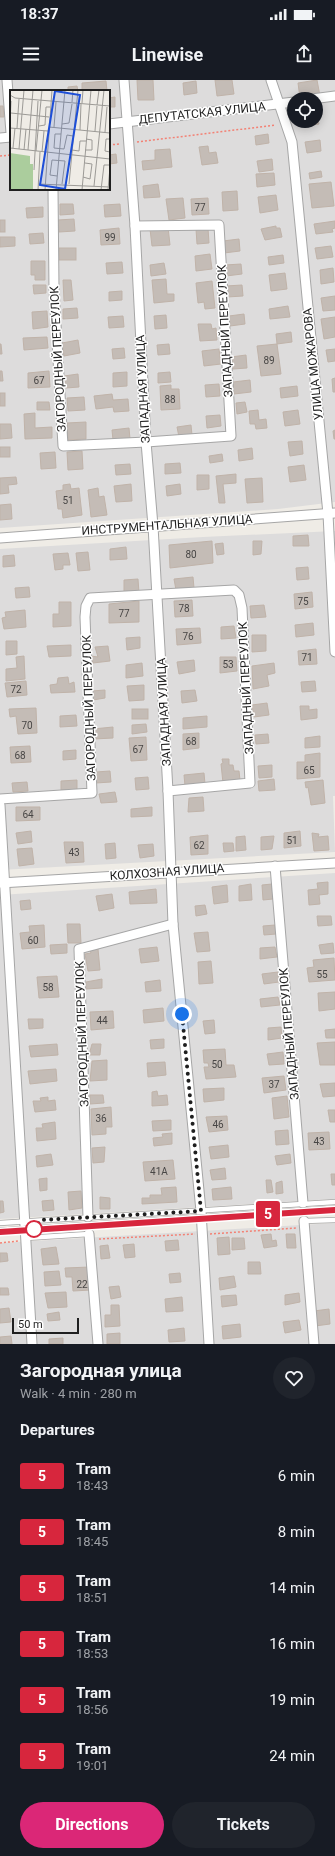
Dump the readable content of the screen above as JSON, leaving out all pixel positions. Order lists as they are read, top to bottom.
{
  "streets": {
    "street": [
      "ДЕПУТАТСКАЯ УЛИЦА",
      "ЗАПАДНЫЙ ПЕРЕУЛОК",
      "ЗАГОРОДНЫЙ ПЕРЕУЛОК",
      "УЛИЦА МОЖАРОВА",
      "ЗАПАДНАЯ УЛИЦА",
      "ИНСТРУМЕНТАЛЬНАЯ УЛИЦА",
      "КОЛХОЗНАЯ УЛИЦА"
    ]
  },
  "crossings": [
    ["ДЕПУТАТСКАЯ УЛИЦА", "УЛИЦА МОЖАРОВА"],
    ["ДЕПУТАТСКАЯ УЛИЦА", "ЗАПАДНАЯ УЛИЦА"],
    ["ЗАПАДНЫЙ ПЕРЕУЛОК", "ЗАГОРОДНЫЙ ПЕРЕУЛОК"],
    ["ЗАПАДНЫЙ ПЕРЕУЛОК", "ЗАПАДНАЯ УЛИЦА"],
    ["ЗАПАДНЫЙ ПЕРЕУЛОК", "КОЛХОЗНАЯ УЛИЦА"],
    ["ЗАГОРОДНЫЙ ПЕРЕУЛОК", "ЗАПАДНАЯ УЛИЦА"],
    ["УЛИЦА МОЖАРОВА", "ИНСТРУМЕНТАЛЬНАЯ УЛИЦА"],
    ["ЗАПАДНАЯ УЛИЦА", "ИНСТРУМЕНТАЛЬНАЯ УЛИЦА"],
    ["ЗАПАДНАЯ УЛИЦА", "КОЛХОЗНАЯ УЛИЦА"]
  ],
  "lines": ["tram line 5"],
  "house_numbers": [
    "77",
    "99",
    "89",
    "67",
    "88",
    "51",
    "80",
    "75",
    "78",
    "77",
    "76",
    "71",
    "53",
    "72",
    "70",
    "68",
    "67",
    "68",
    "65",
    "64",
    "51",
    "62",
    "43",
    "60",
    "55",
    "58",
    "44",
    "50",
    "37",
    "36",
    "46",
    "43",
    "41А",
    "22"
  ],
  "scale_bar": "50 m",
  "page": {
    "status": "18:37",
    "header": "Linewise",
    "on_map": "5",
    "scale": "50 m",
    "heading": [
      ["Загородная улица", "Walk · 4 min · 280 m"],
      "Departures"
    ],
    "list": [
      {
        "mark": "5",
        "name": "Tram",
        "note": "18:43",
        "value": "6 min"
      },
      {
        "mark": "5",
        "name": "Tram",
        "note": "18:45",
        "value": "8 min"
      },
      {
        "mark": "5",
        "name": "Tram",
        "note": "18:51",
        "value": "14 min"
      },
      {
        "mark": "5",
        "name": "Tram",
        "note": "18:53",
        "value": "16 min"
      },
      {
        "mark": "5",
        "name": "Tram",
        "note": "18:56",
        "value": "19 min"
      },
      {
        "mark": "5",
        "name": "Tram",
        "note": "19:01",
        "value": "24 min"
      }
    ],
    "buttons": ["Directions", "Tickets"]
  }
}
